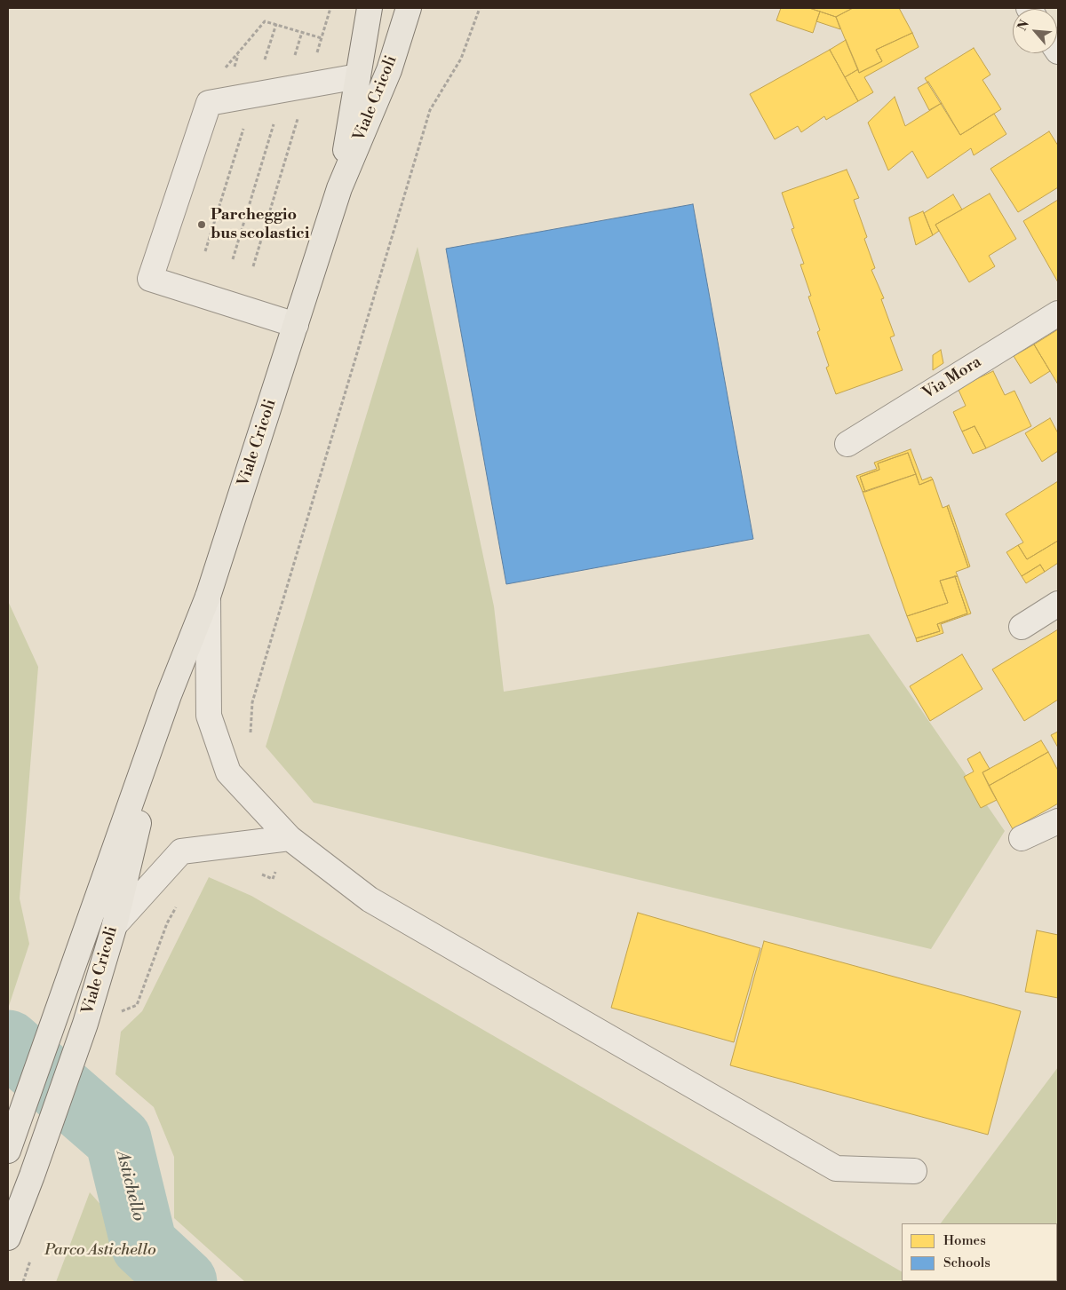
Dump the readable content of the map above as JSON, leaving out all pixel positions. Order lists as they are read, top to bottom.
{
  "streets": {
    "main road": ["Viale Cricoli"],
    "street": ["Via Mora"]
  },
  "water": ["Astichello"],
  "parks": ["Parco Astichello"],
  "places": ["Parcheggio bus scolastici"],
  "legend": ["Homes", "Schools"],
  "north": "top left"
}
